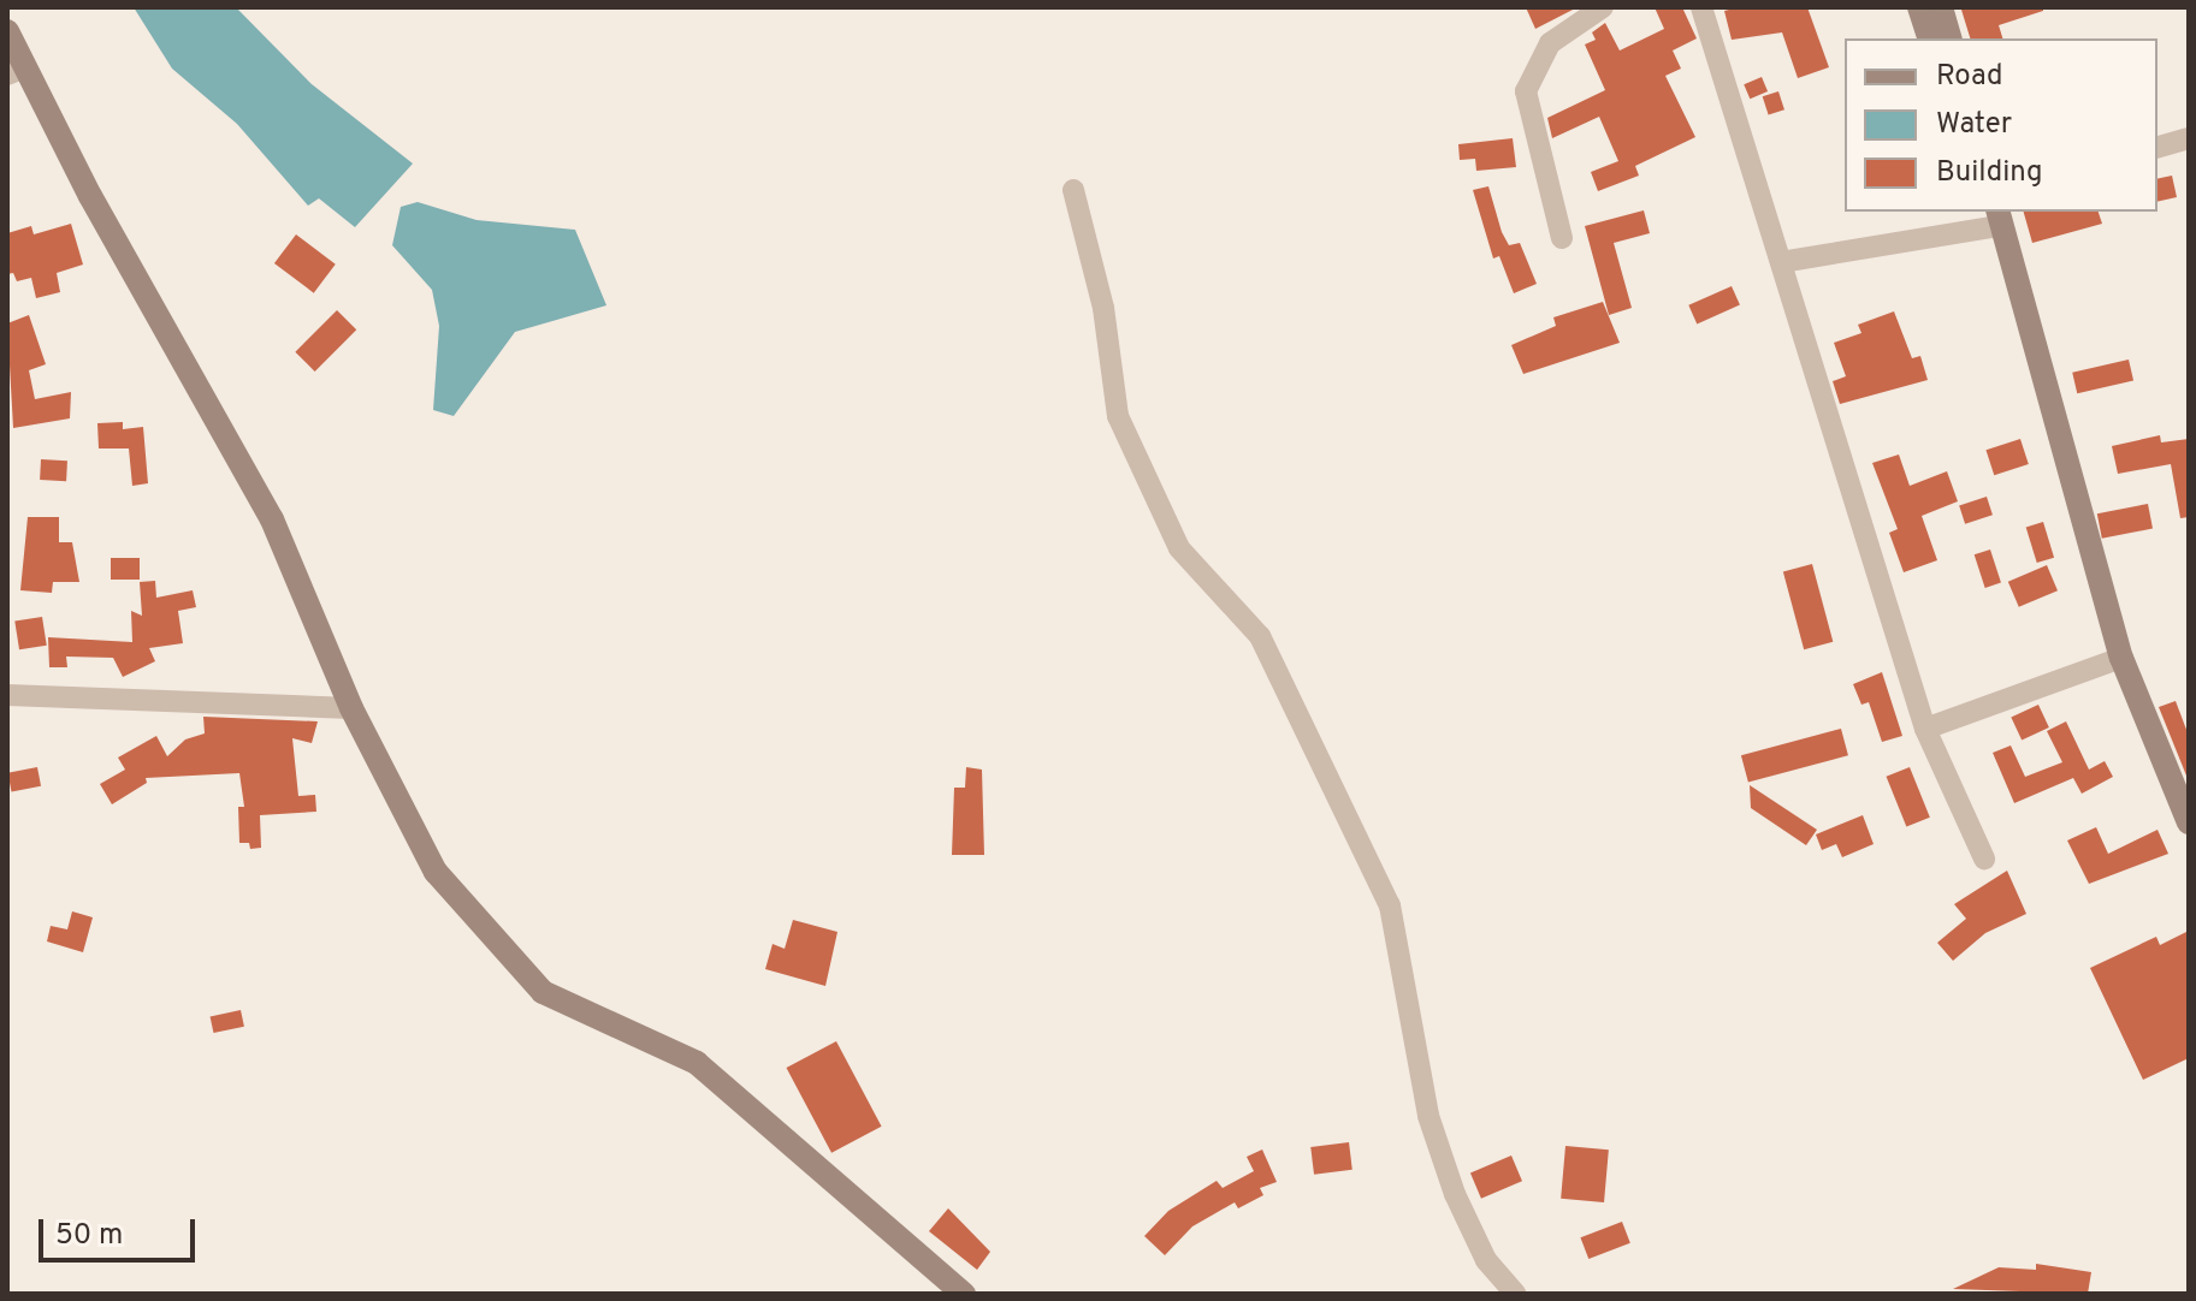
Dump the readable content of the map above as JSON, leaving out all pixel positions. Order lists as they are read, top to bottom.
{
  "legend": ["Road", "Water", "Building"],
  "scale_bar": "50 m"
}
